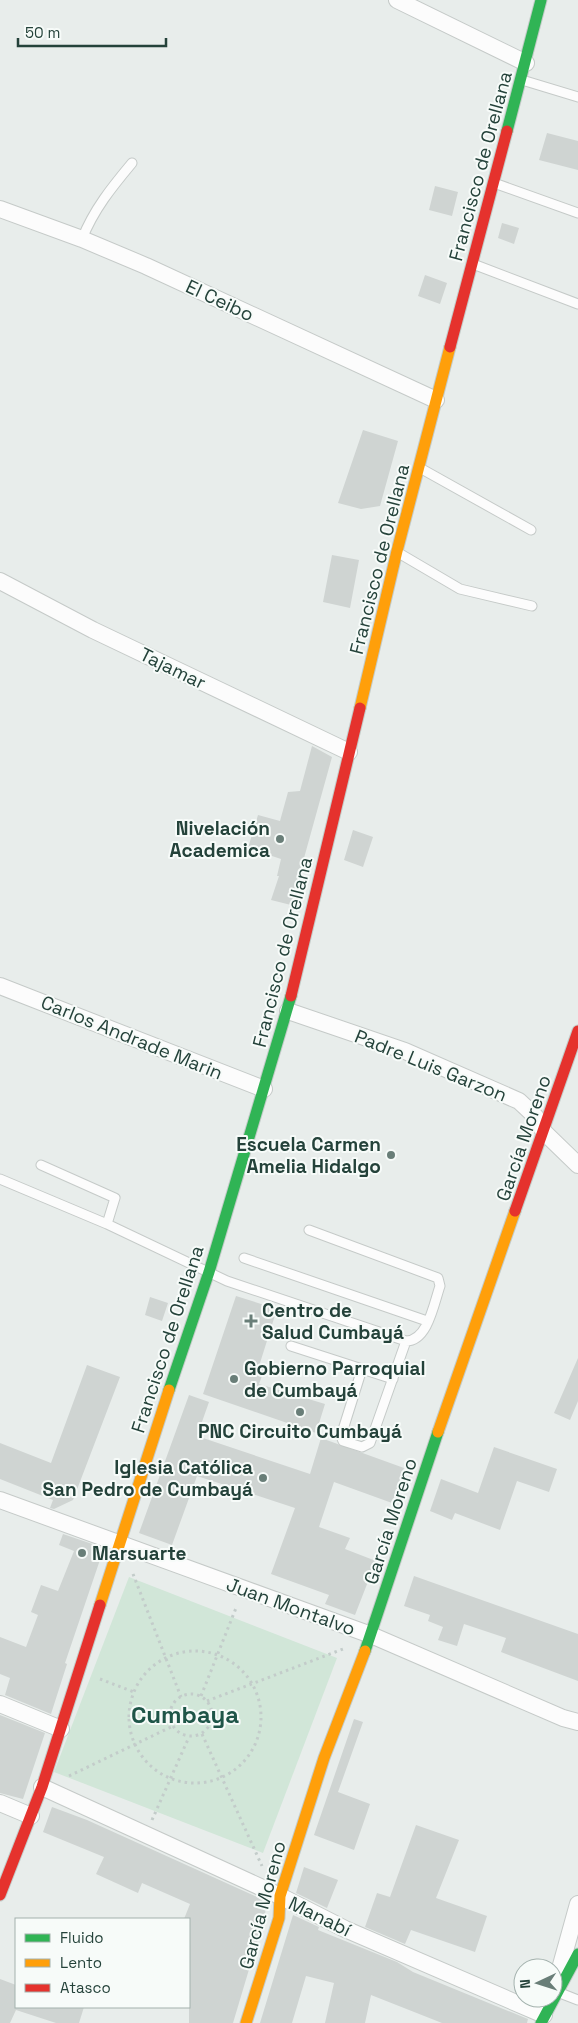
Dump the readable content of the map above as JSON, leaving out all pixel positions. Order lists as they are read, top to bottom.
{
  "streets": {
    "street": [
      "Francisco de Orellana",
      "El Ceibo",
      "Tajamar",
      "Carlos Andrade Marin",
      "Padre Luis Garzon",
      "García Moreno",
      "Juan Montalvo",
      "Manabí"
    ]
  },
  "crossings": [
    ["Francisco de Orellana", "El Ceibo"],
    ["Francisco de Orellana", "Tajamar"],
    ["Francisco de Orellana", "Carlos Andrade Marin"],
    ["Francisco de Orellana", "Padre Luis Garzon"],
    ["Francisco de Orellana", "Juan Montalvo"],
    ["Francisco de Orellana", "Manabí"],
    ["Padre Luis Garzon", "García Moreno"],
    ["García Moreno", "Juan Montalvo"],
    ["García Moreno", "Manabí"]
  ],
  "districts": ["Cumbaya"],
  "places": {
    "other": [
      "Nivelación Academica",
      "Escuela Carmen Amelia Hidalgo",
      "Gobierno Parroquial de Cumbayá",
      "PNC Circuito Cumbayá",
      "Iglesia Católica San Pedro de Cumbayá",
      "Marsuarte"
    ],
    "health": ["Centro de Salud Cumbayá"]
  },
  "legend": ["Fluido", "Lento", "Atasco"],
  "scale_bar": "50 m",
  "north": "left"
}
